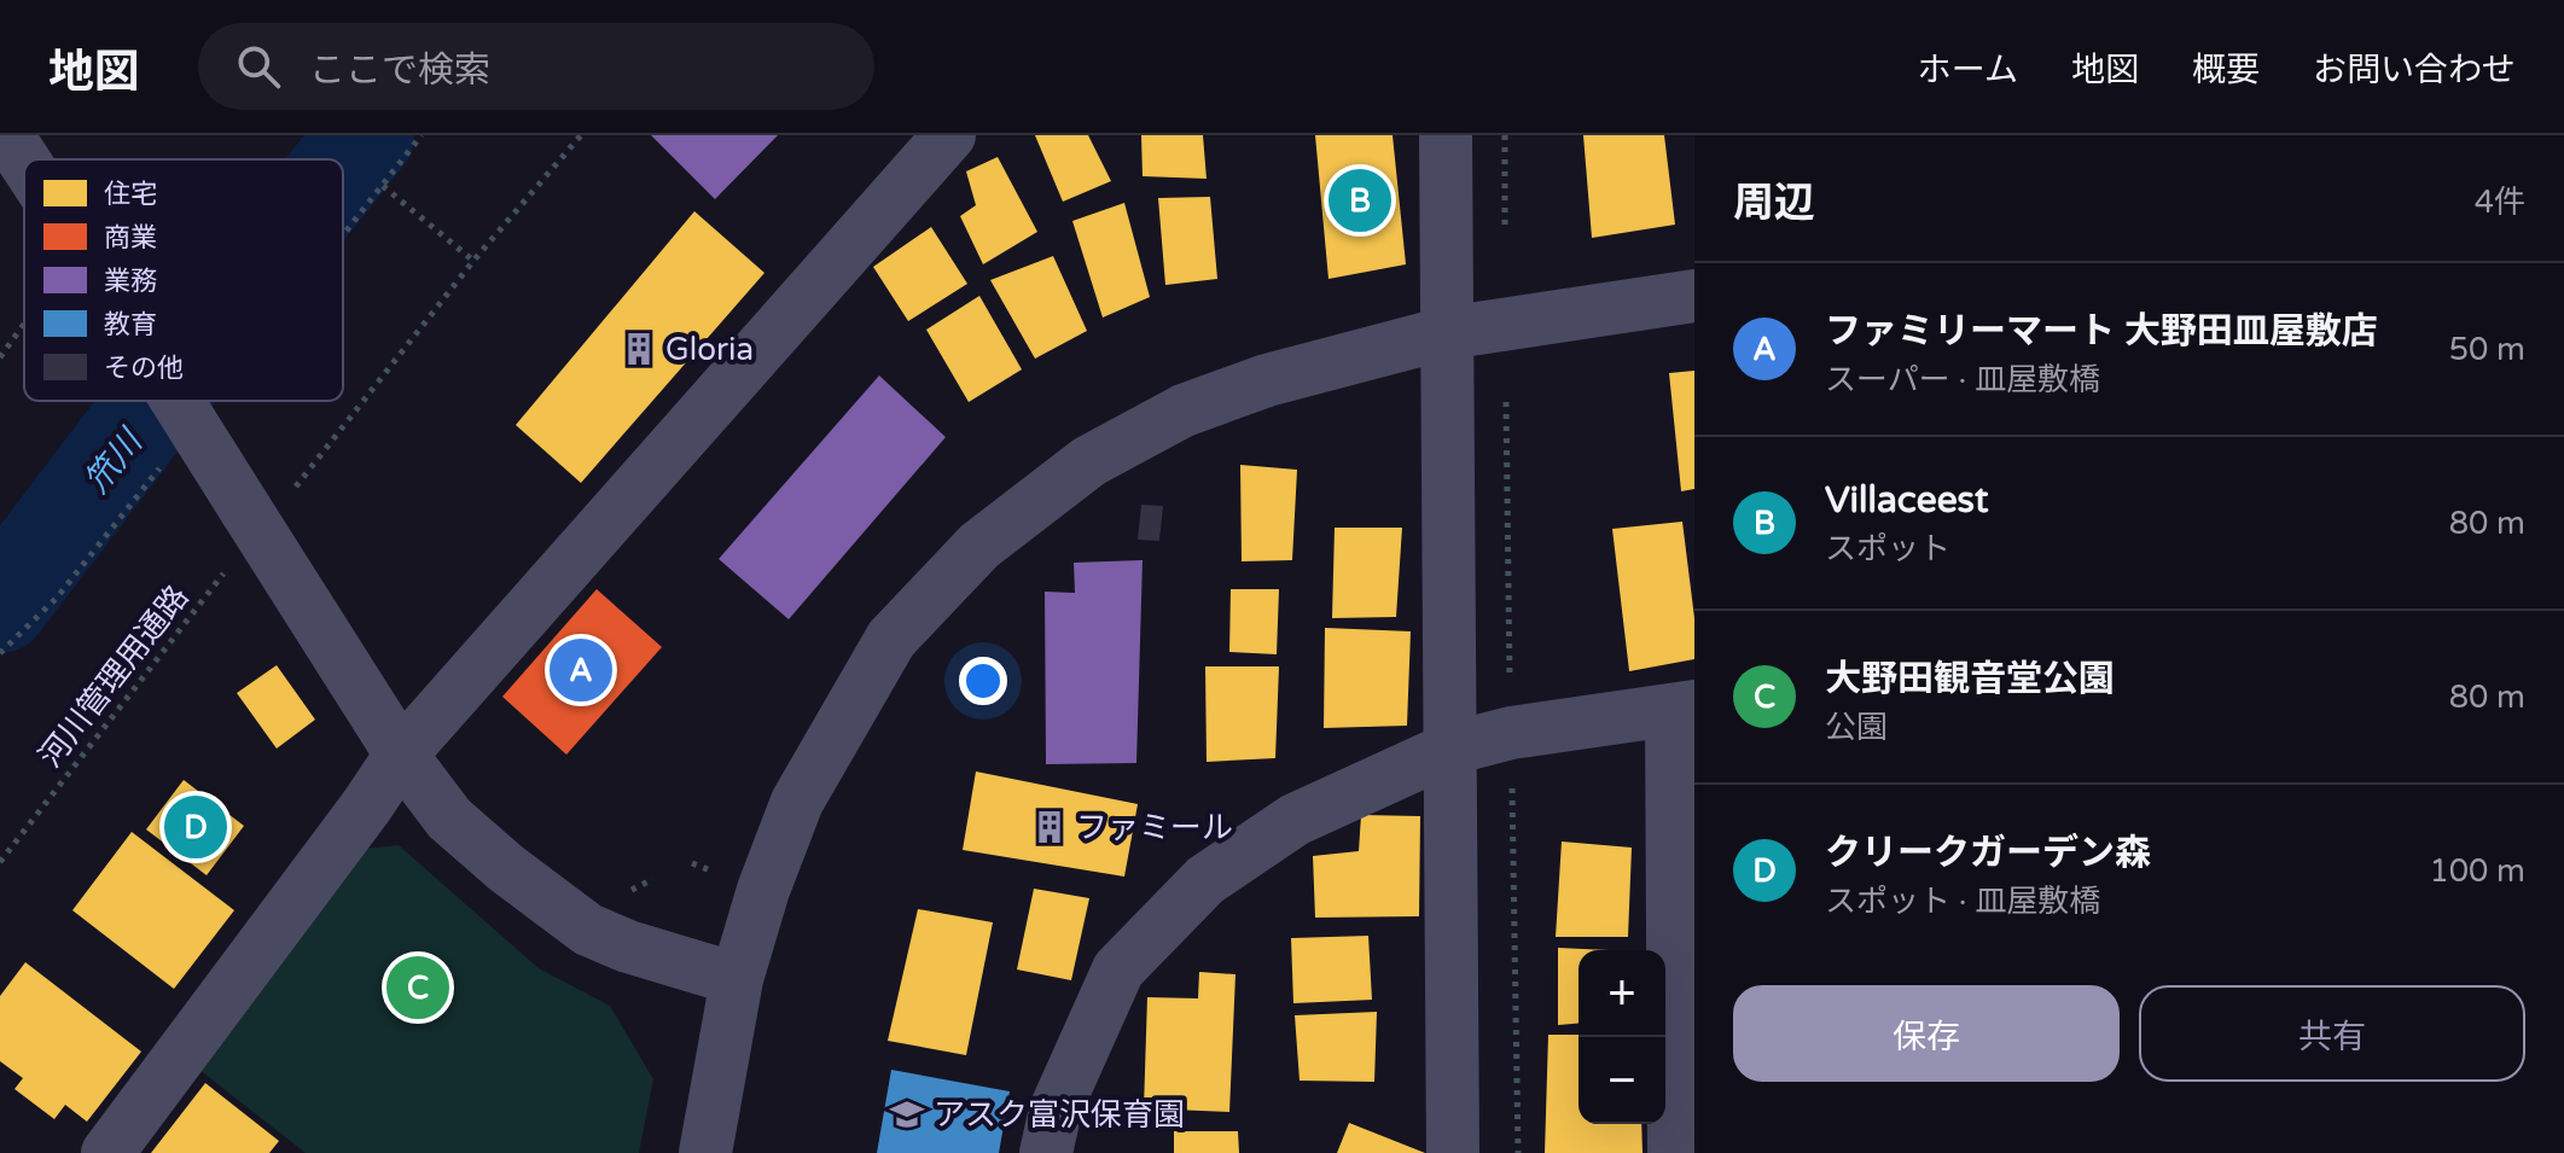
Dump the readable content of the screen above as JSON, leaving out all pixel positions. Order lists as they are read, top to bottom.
{
  "streets": {
    "path": ["河川管理用通路"]
  },
  "water": ["笊川"],
  "places": {
    "building": ["Gloria", "ファミール"],
    "school or university": ["アスク富沢保育園"]
  },
  "legend": [
    "住宅",
    "商業",
    "業務",
    "教育",
    "その他"
  ],
  "page": {
    "header": "地図",
    "search": "ここで検索",
    "nav": [
      "ホーム",
      "地図",
      "概要",
      "お問い合わせ"
    ],
    "heading": ["周辺", "4件"],
    "pins": [
      "B",
      "A",
      "D",
      "C"
    ],
    "list": [
      {
        "mark": "A",
        "name": "ファミリーマート 大野田皿屋敷店",
        "note": "スーパー · 皿屋敷橋",
        "value": "50 m"
      },
      {
        "mark": "B",
        "name": "Villaceest",
        "note": "スポット",
        "value": "80 m"
      },
      {
        "mark": "C",
        "name": "大野田観音堂公園",
        "note": "公園",
        "value": "80 m"
      },
      {
        "mark": "D",
        "name": "クリークガーデン森",
        "note": "スポット · 皿屋敷橋",
        "value": "100 m"
      }
    ],
    "map_buttons": ["+", "−"],
    "buttons": ["保存", "共有"]
  }
}
